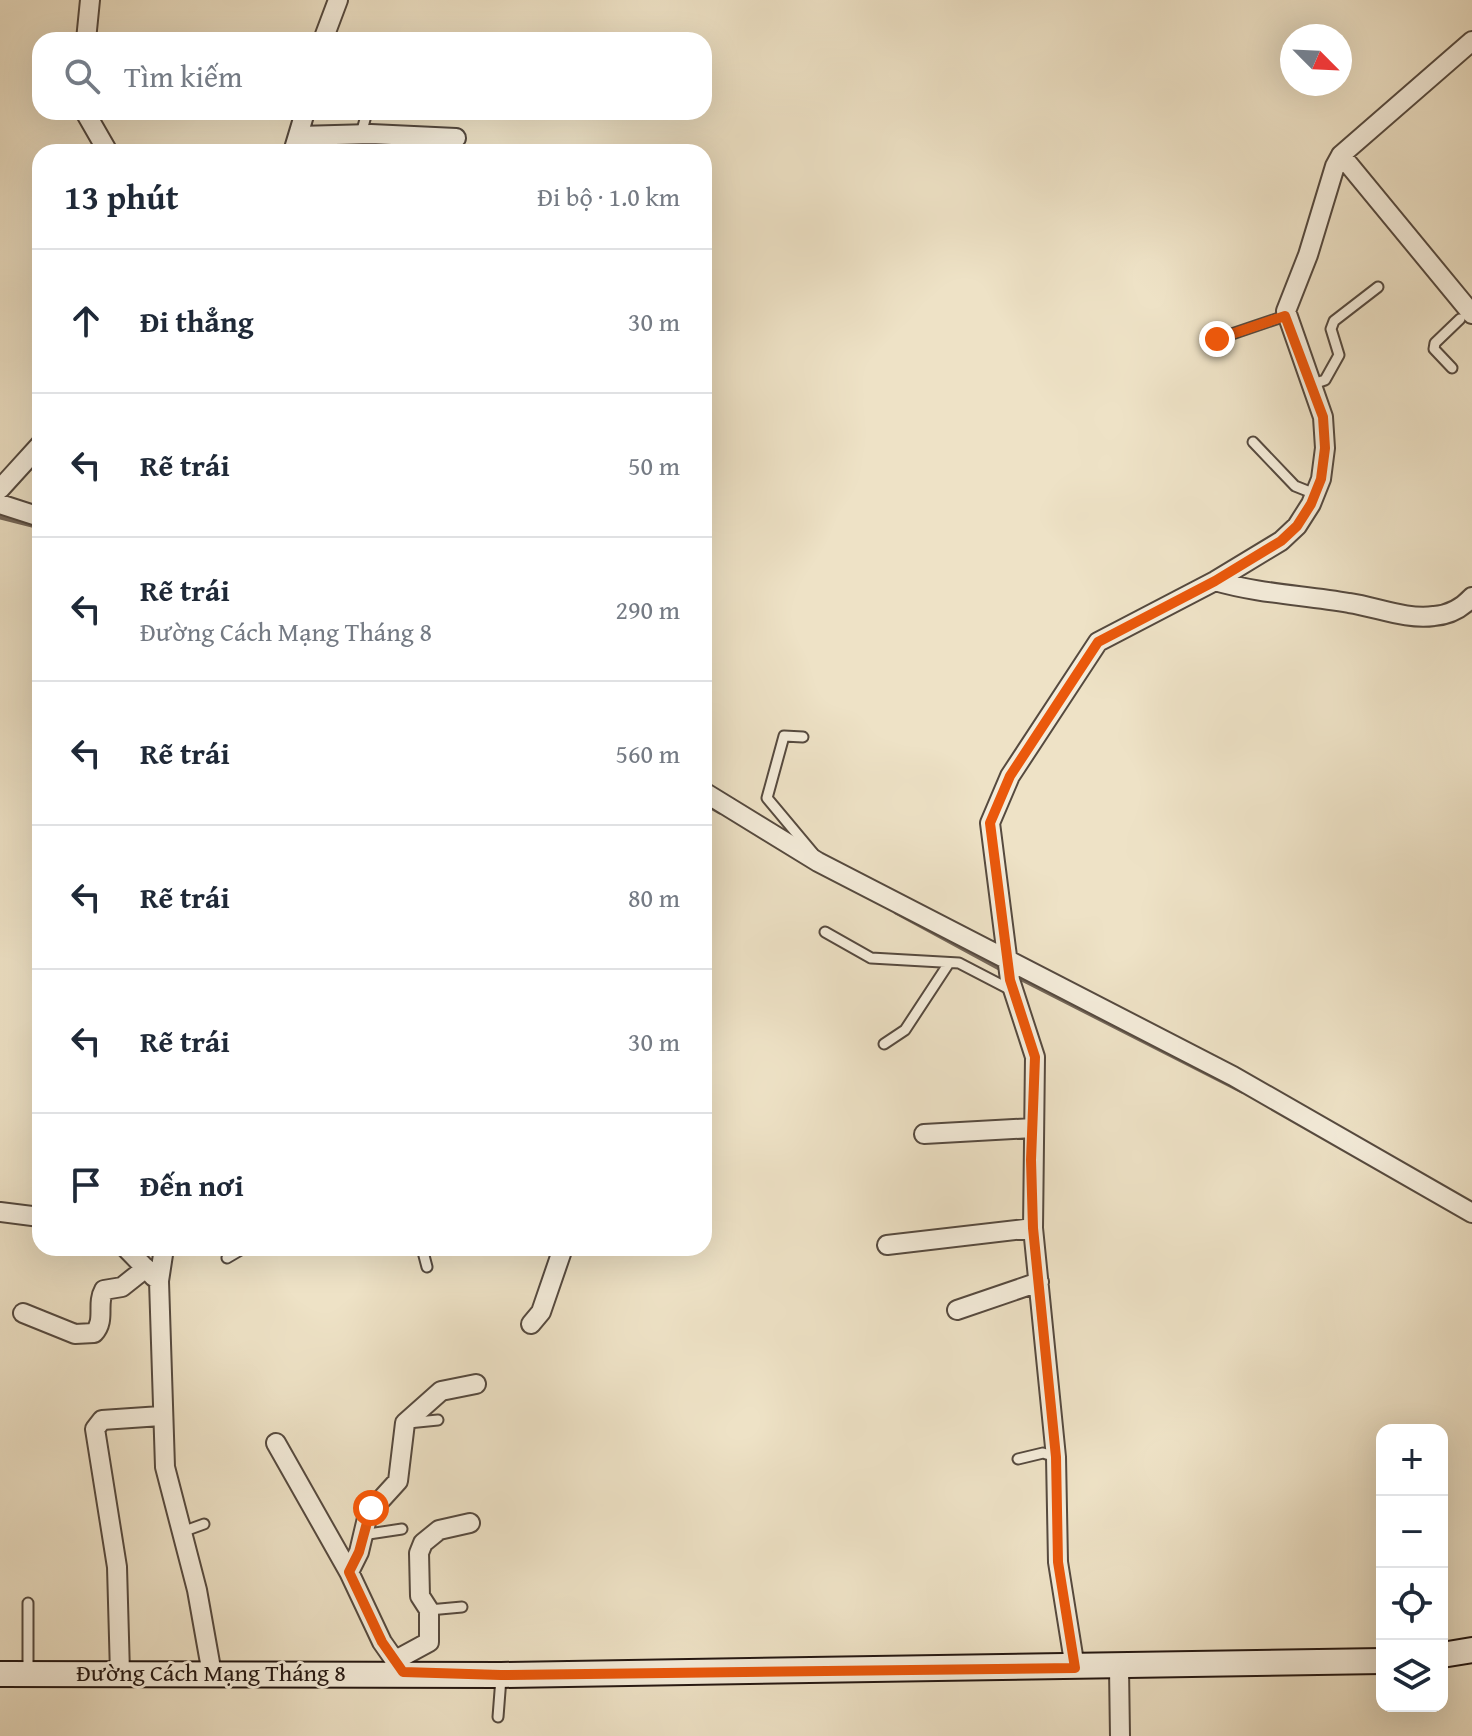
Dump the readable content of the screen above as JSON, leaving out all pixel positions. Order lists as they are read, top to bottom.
{
  "streets": {
    "street": ["Đường Cách Mạng Tháng 8"]
  },
  "north": "bottom right",
  "page": {
    "search": "Tìm kiếm",
    "heading": ["13 phút", "Đi bộ · 1.0 km"],
    "list": [
      ["Đi thẳng", "30 m"],
      ["Rẽ trái", "50 m"],
      ["Rẽ trái", "Đường Cách Mạng Tháng 8", "290 m"],
      ["Rẽ trái", "560 m"],
      ["Rẽ trái", "80 m"],
      ["Rẽ trái", "30 m"],
      "Đến nơi"
    ],
    "map_buttons": ["+", "−"]
  }
}
